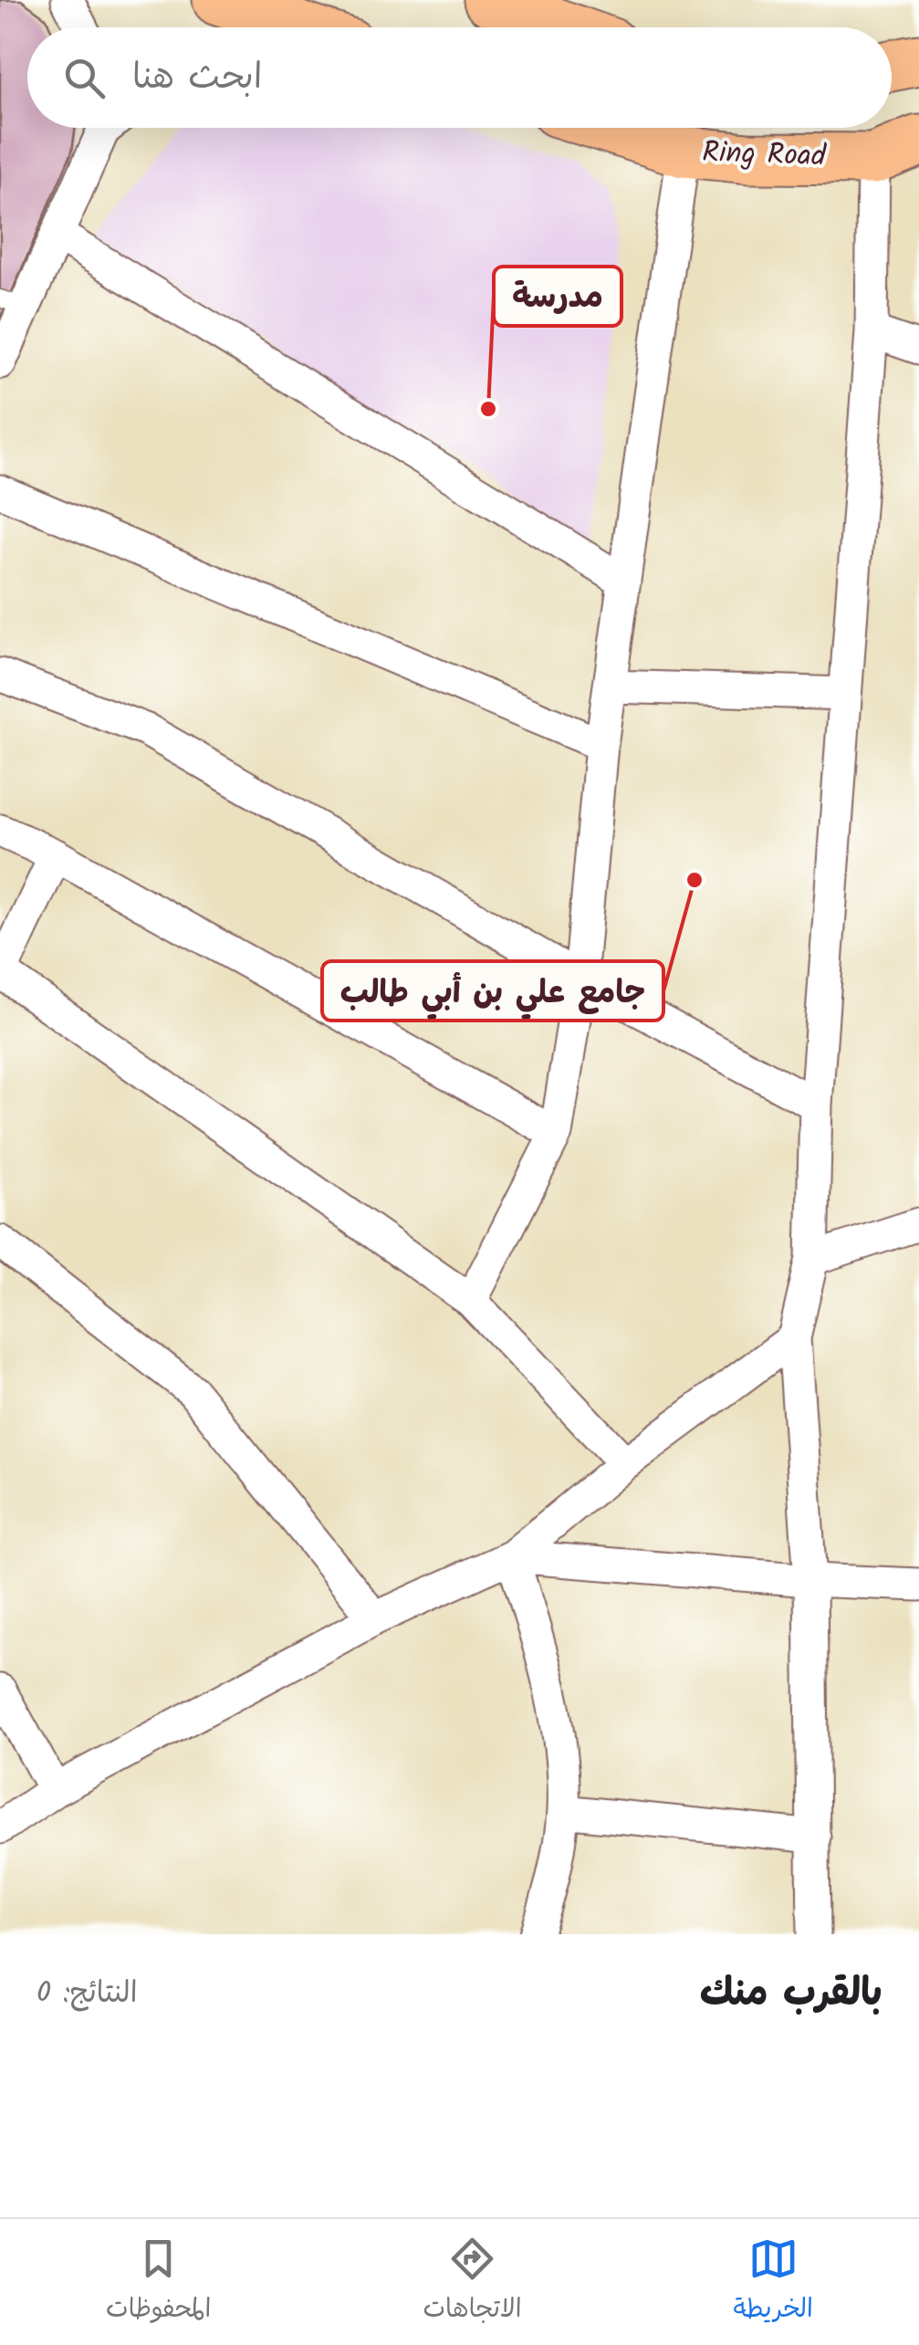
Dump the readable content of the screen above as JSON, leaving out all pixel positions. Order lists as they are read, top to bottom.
{
  "streets": {
    "main road": ["Ring Road"]
  },
  "places": ["مدرسة", "جامع علي بن أبي طالب"],
  "page": {
    "search": "ابحث هنا",
    "heading": ["بالقرب منك", "النتائج: 0"],
    "nav": ["الخريطة", "الاتجاهات", "المحفوظات"]
  }
}
